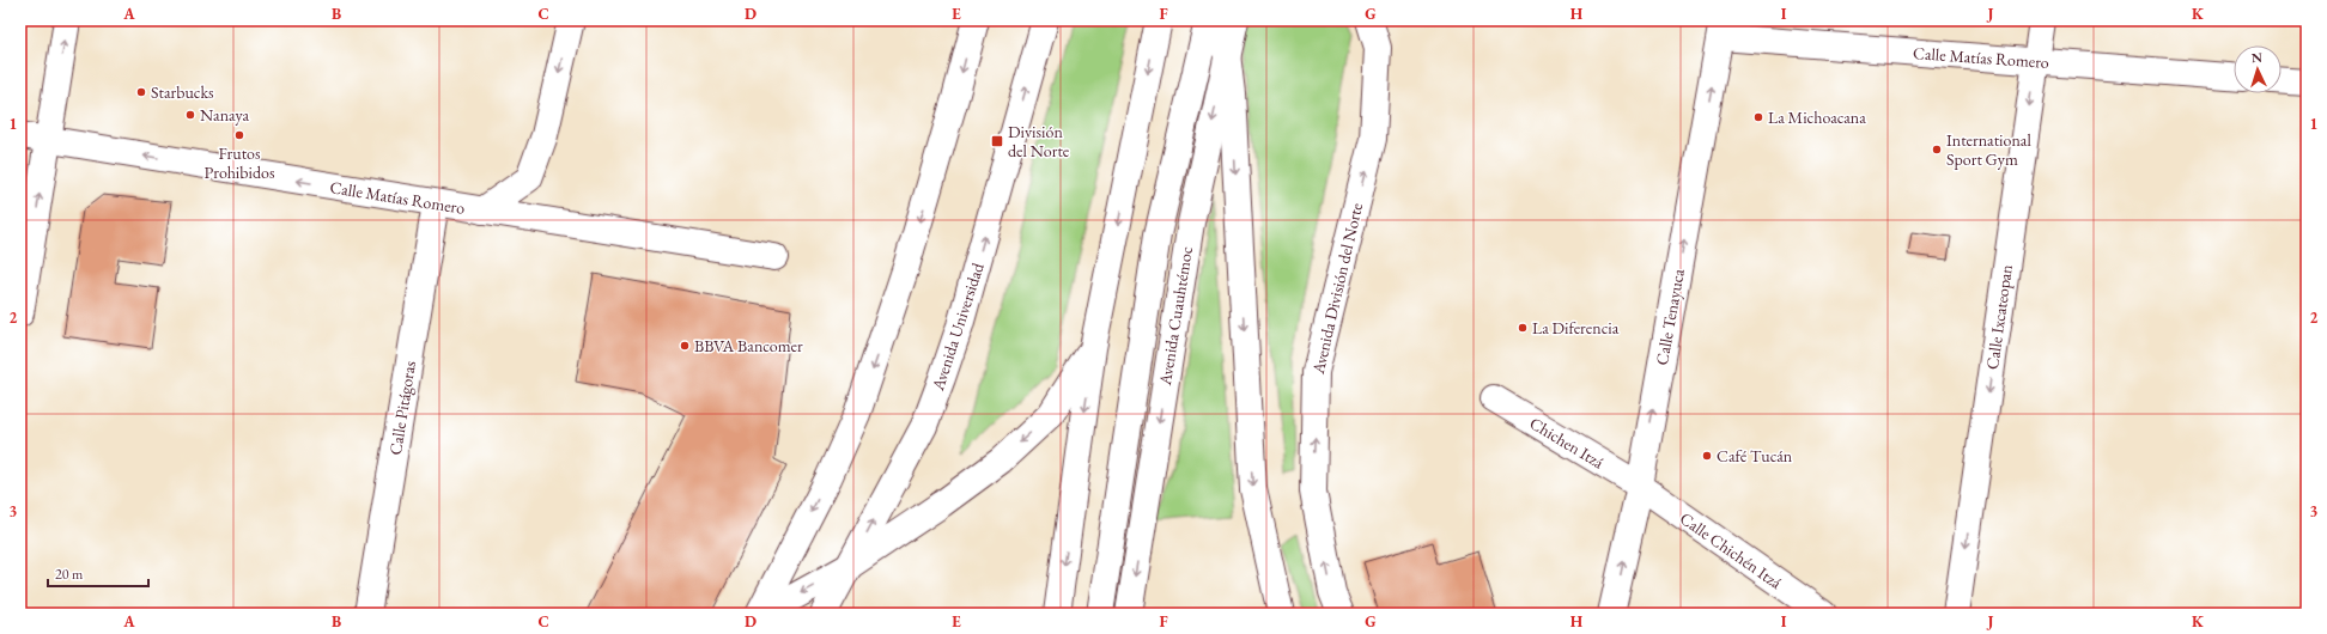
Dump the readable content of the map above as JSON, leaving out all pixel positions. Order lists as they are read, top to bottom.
{
  "streets": {
    "main road": [
      "Calle Matías Romero",
      "Avenida División del Norte",
      "Avenida Cuauhtémoc",
      "Calle Tenayuca",
      "Calle Ixcateopan",
      "Avenida Universidad",
      "Calle Pitágoras",
      "Chichen Itzá",
      "Calle Chichén Itzá"
    ]
  },
  "crossings": [
    ["Calle Matías Romero", "Calle Tenayuca"],
    ["Calle Matías Romero", "Calle Ixcateopan"],
    ["Calle Matías Romero", "Calle Pitágoras"],
    ["Calle Tenayuca", "Chichen Itzá"],
    ["Calle Tenayuca", "Calle Chichén Itzá"],
    ["Chichen Itzá", "Calle Chichén Itzá"]
  ],
  "one_way": ["Calle Tenayuca", "Calle Ixcateopan"],
  "places": {
    "other": [
      "Starbucks",
      "Nanaya",
      "La Michoacana",
      "Frutos Prohibidos",
      "International Sport Gym",
      "La Diferencia",
      "BBVA Bancomer",
      "Café Tucán"
    ],
    "transit": ["División del Norte"]
  },
  "scale_bar": "20 m",
  "north": "top",
  "grid": {
    "columns": [
      "A",
      "B",
      "C",
      "D",
      "E",
      "F",
      "G",
      "H",
      "I",
      "J",
      "K"
    ],
    "rows": ["1", "2", "3"]
  }
}
